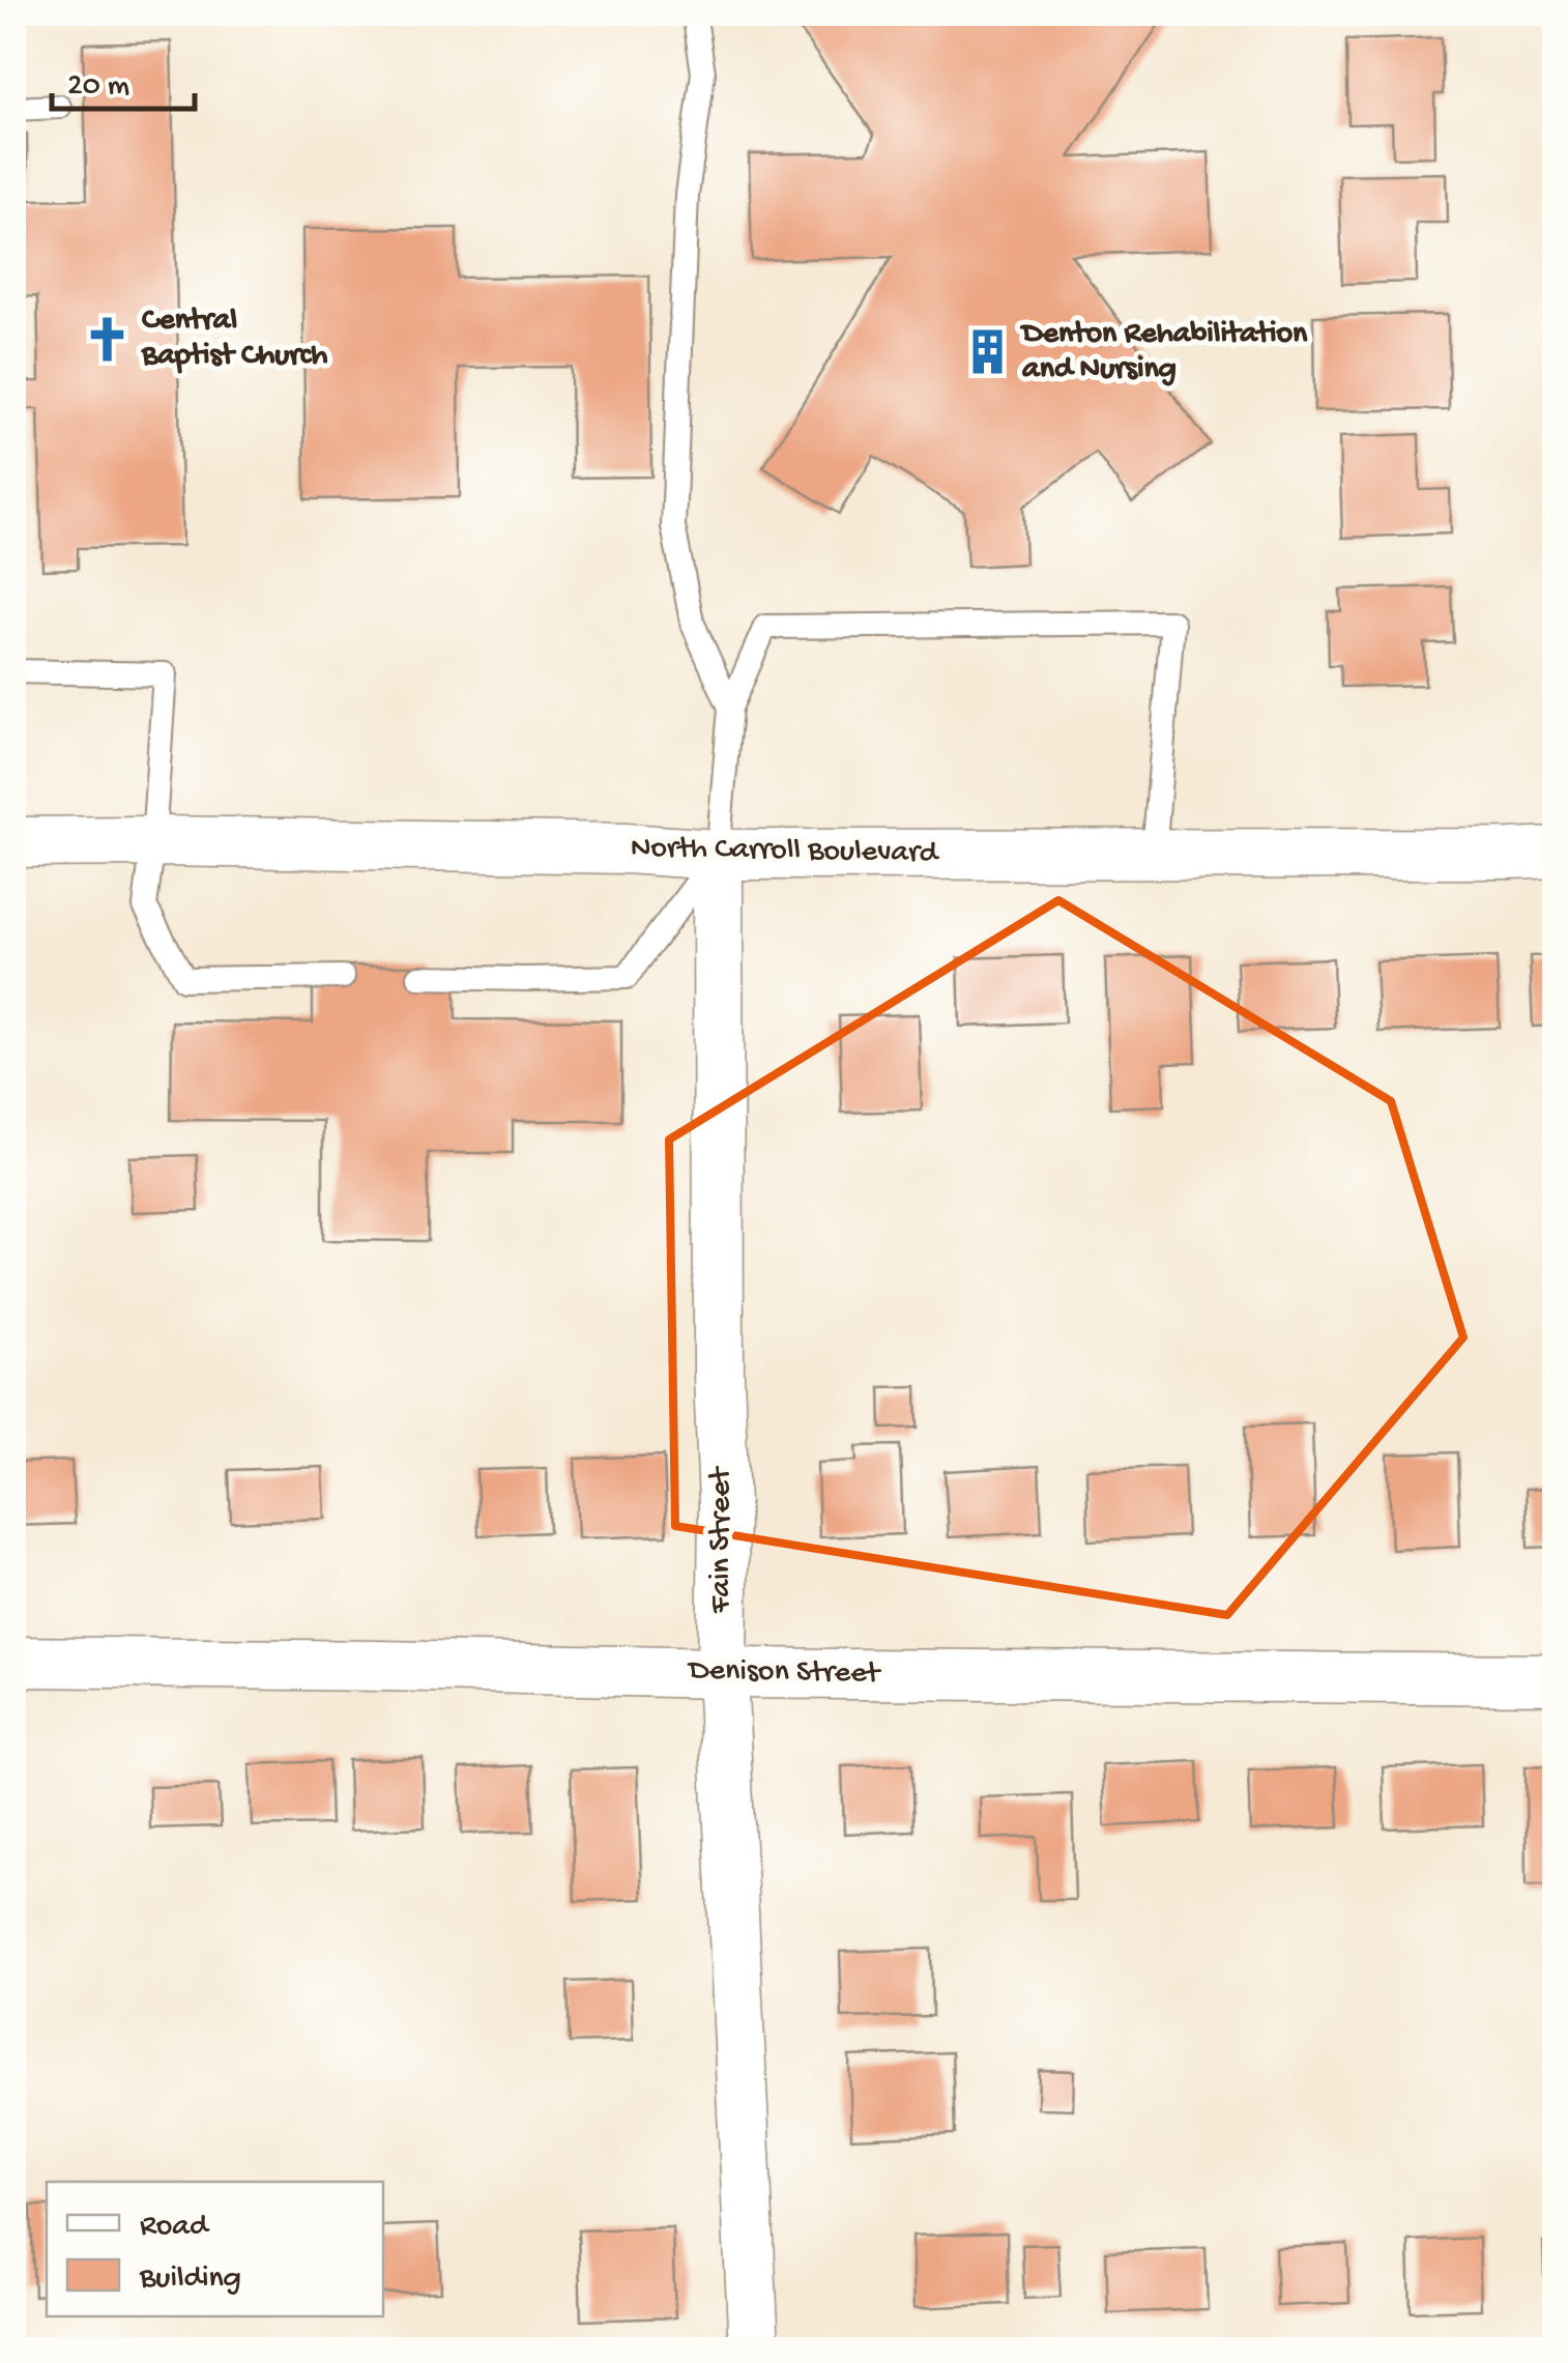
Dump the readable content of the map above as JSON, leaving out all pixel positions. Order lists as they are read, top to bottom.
{
  "streets": {
    "street": ["North Carroll Boulevard", "Fain Street", "Denison Street"]
  },
  "crossings": [
    ["North Carroll Boulevard", "Fain Street"],
    ["Fain Street", "Denison Street"]
  ],
  "places": {
    "church": ["Central Baptist Church"],
    "building": ["Denton Rehabilitation and Nursing"]
  },
  "legend": ["Road", "Building"],
  "scale_bar": "20 m"
}
